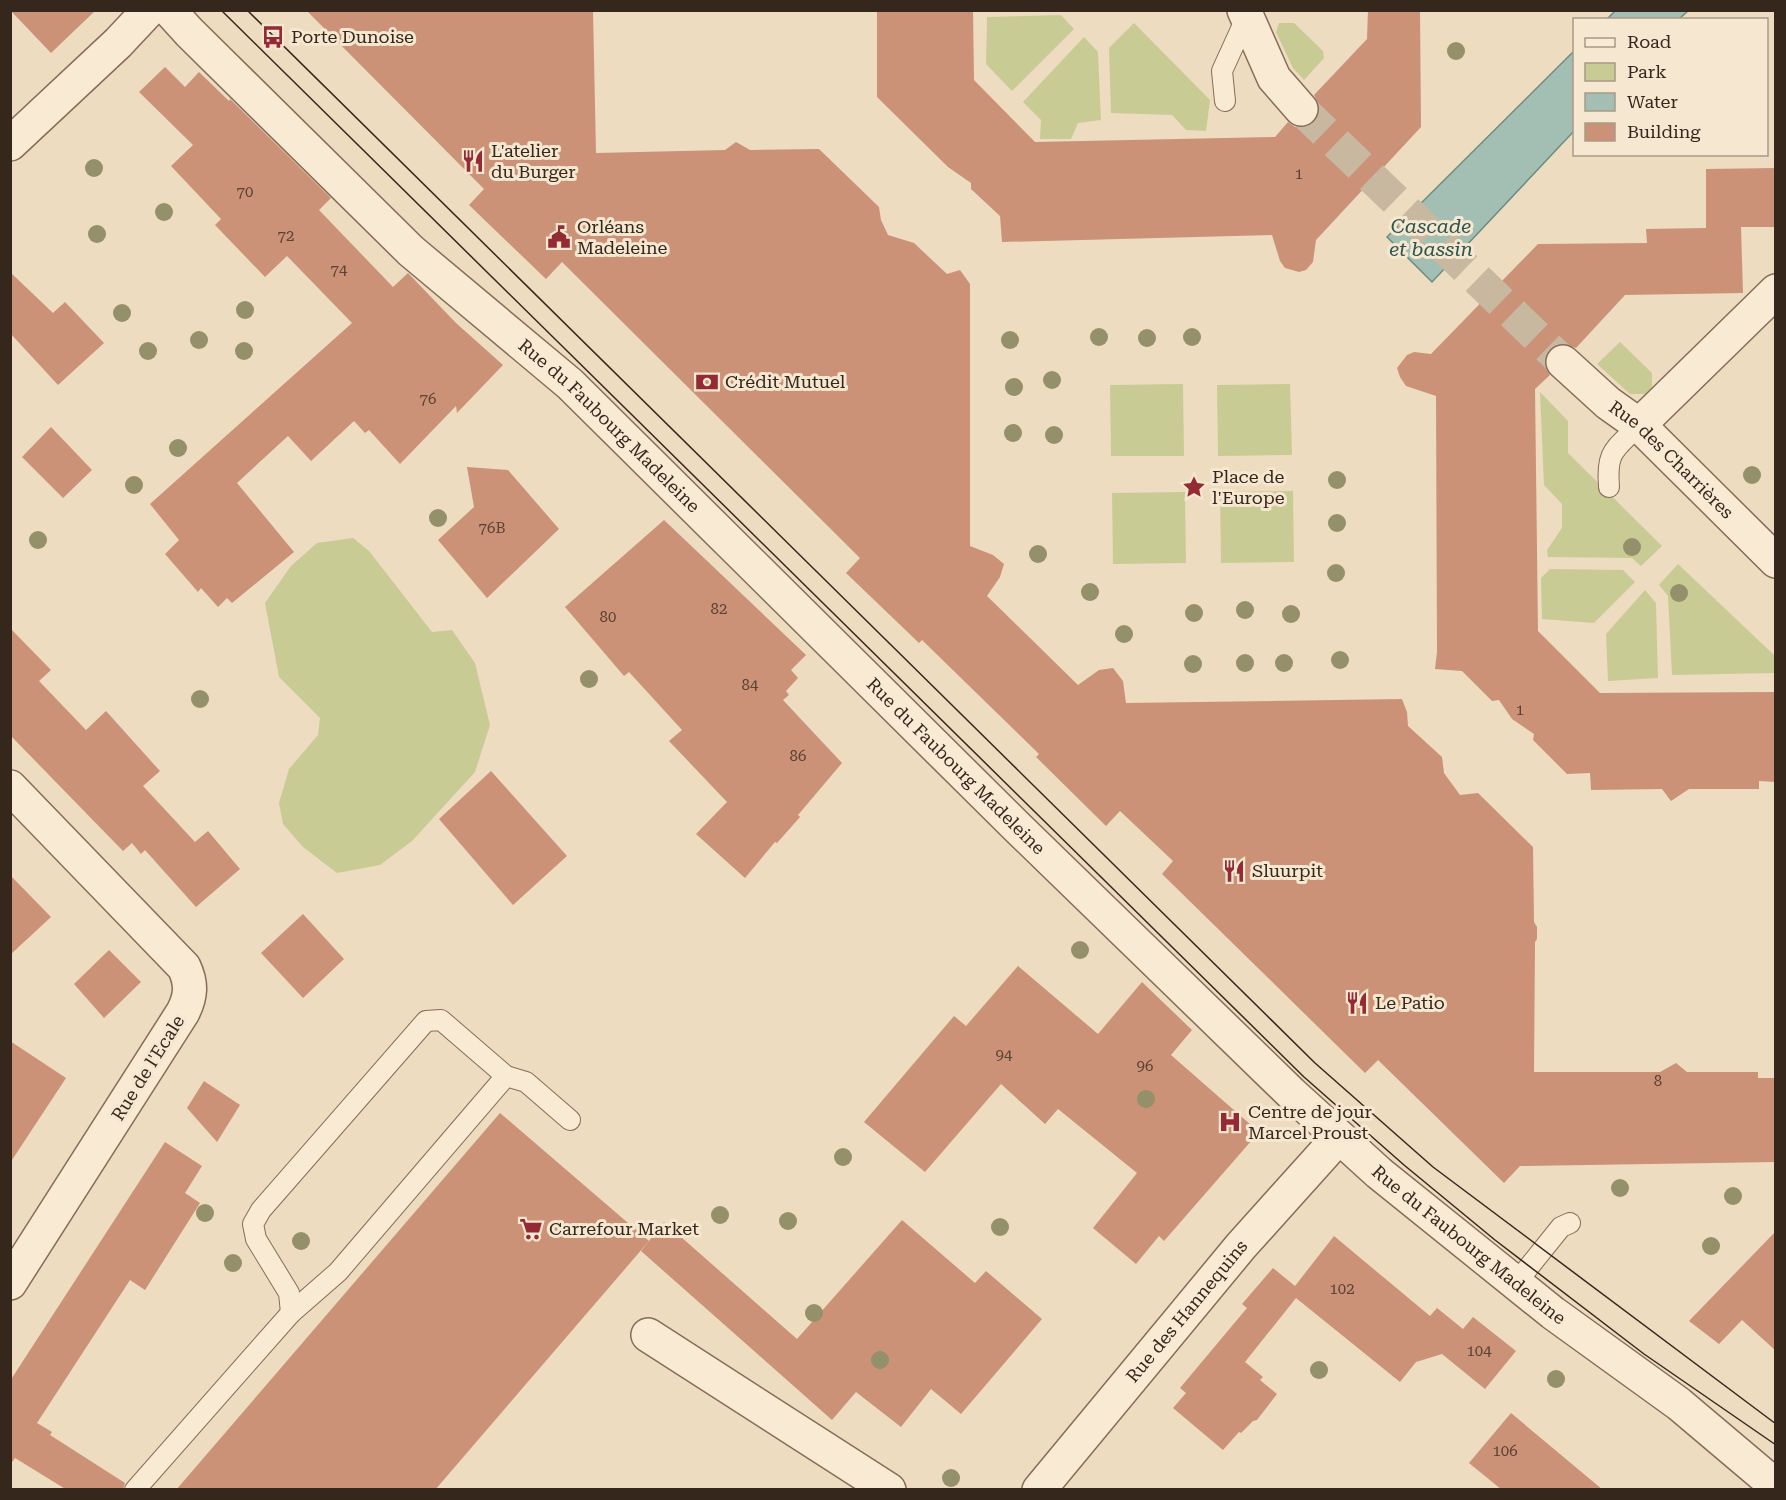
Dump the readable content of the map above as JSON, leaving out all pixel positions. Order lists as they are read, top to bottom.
{
  "streets": {
    "street": [
      "Rue du Faubourg Madeleine",
      "Rue des Charrières",
      "Rue de l'Ecale",
      "Rue des Hannequins"
    ]
  },
  "crossings": [
    ["Rue du Faubourg Madeleine", "Rue des Hannequins"]
  ],
  "water": ["Cascade et bassin"],
  "places": {
    "bus stop": ["Porte Dunoise"],
    "restaurant": ["L'atelier du Burger", "Sluurpit", "Le Patio"],
    "public building": ["Orléans Madeleine"],
    "bank": ["Crédit Mutuel"],
    "place": ["Place de l'Europe"],
    "hospital": ["Centre de jour Marcel Proust"],
    "supermarket": ["Carrefour Market"]
  },
  "house_numbers": [
    "1",
    "70",
    "72",
    "74",
    "76",
    "76B",
    "82",
    "80",
    "84",
    "1",
    "86",
    "94",
    "96",
    "8",
    "102",
    "104",
    "106"
  ],
  "legend": [
    "Road",
    "Park",
    "Water",
    "Building"
  ]
}
